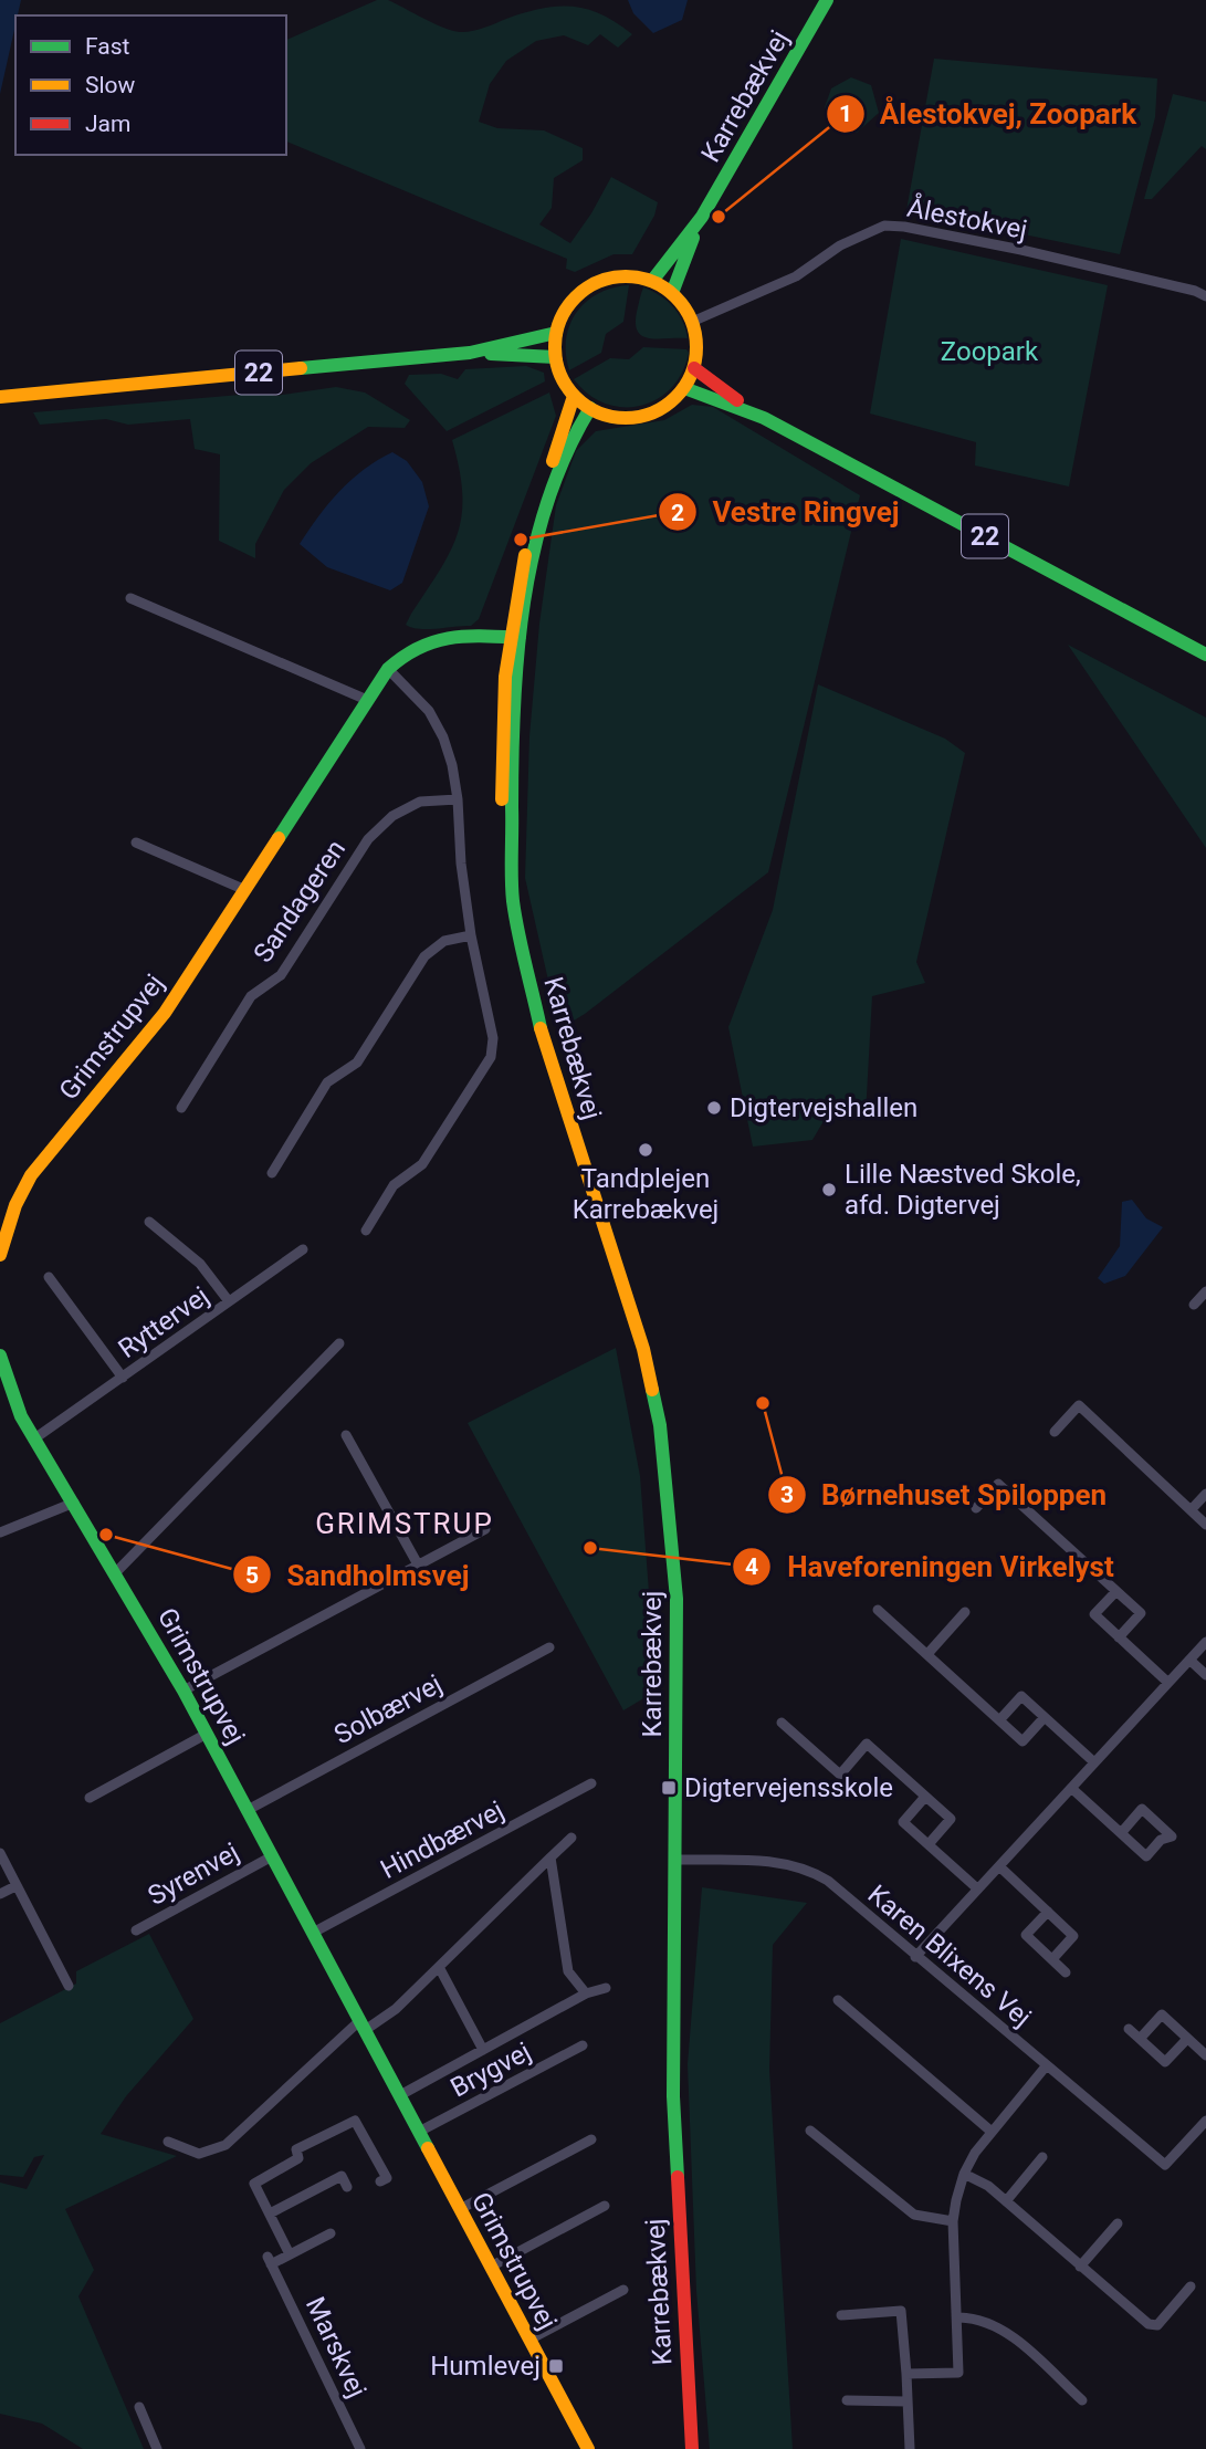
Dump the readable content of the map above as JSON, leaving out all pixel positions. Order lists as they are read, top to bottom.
{
  "streets": {
    "street": [
      "Karrebækvej",
      "Ålestokvej",
      "22",
      "Sandageren",
      "Grimstrupvej",
      "Ryttervej",
      "Solbærvej",
      "Hindbærvej",
      "Syrenvej",
      "Karen Blixens Vej",
      "Brygvej",
      "Marskvej"
    ]
  },
  "crossings": [
    ["Karrebækvej", "Ålestokvej"],
    ["Karrebækvej", "22"],
    ["Karrebækvej", "Grimstrupvej"],
    ["Karrebækvej", "Karen Blixens Vej"],
    ["Ålestokvej", "22"],
    ["Grimstrupvej", "Ryttervej"],
    ["Grimstrupvej", "Solbærvej"],
    ["Grimstrupvej", "Hindbærvej"],
    ["Grimstrupvej", "Syrenvej"],
    ["Grimstrupvej", "Brygvej"]
  ],
  "districts": ["GRIMSTRUP"],
  "parks": ["Zoopark"],
  "places": {
    "other": [
      "Ålestokvej, Zoopark",
      "Vestre Ringvej",
      "Digtervejshallen",
      "Tandplejen Karrebækvej",
      "Lille Næstved Skole, afd. Digtervej",
      "Børnehuset Spiloppen",
      "Sandholmsvej",
      "Haveforeningen Virkelyst"
    ],
    "transit": ["Digtervejensskole", "Humlevej"]
  },
  "legend": ["Fast", "Slow", "Jam"]
}
